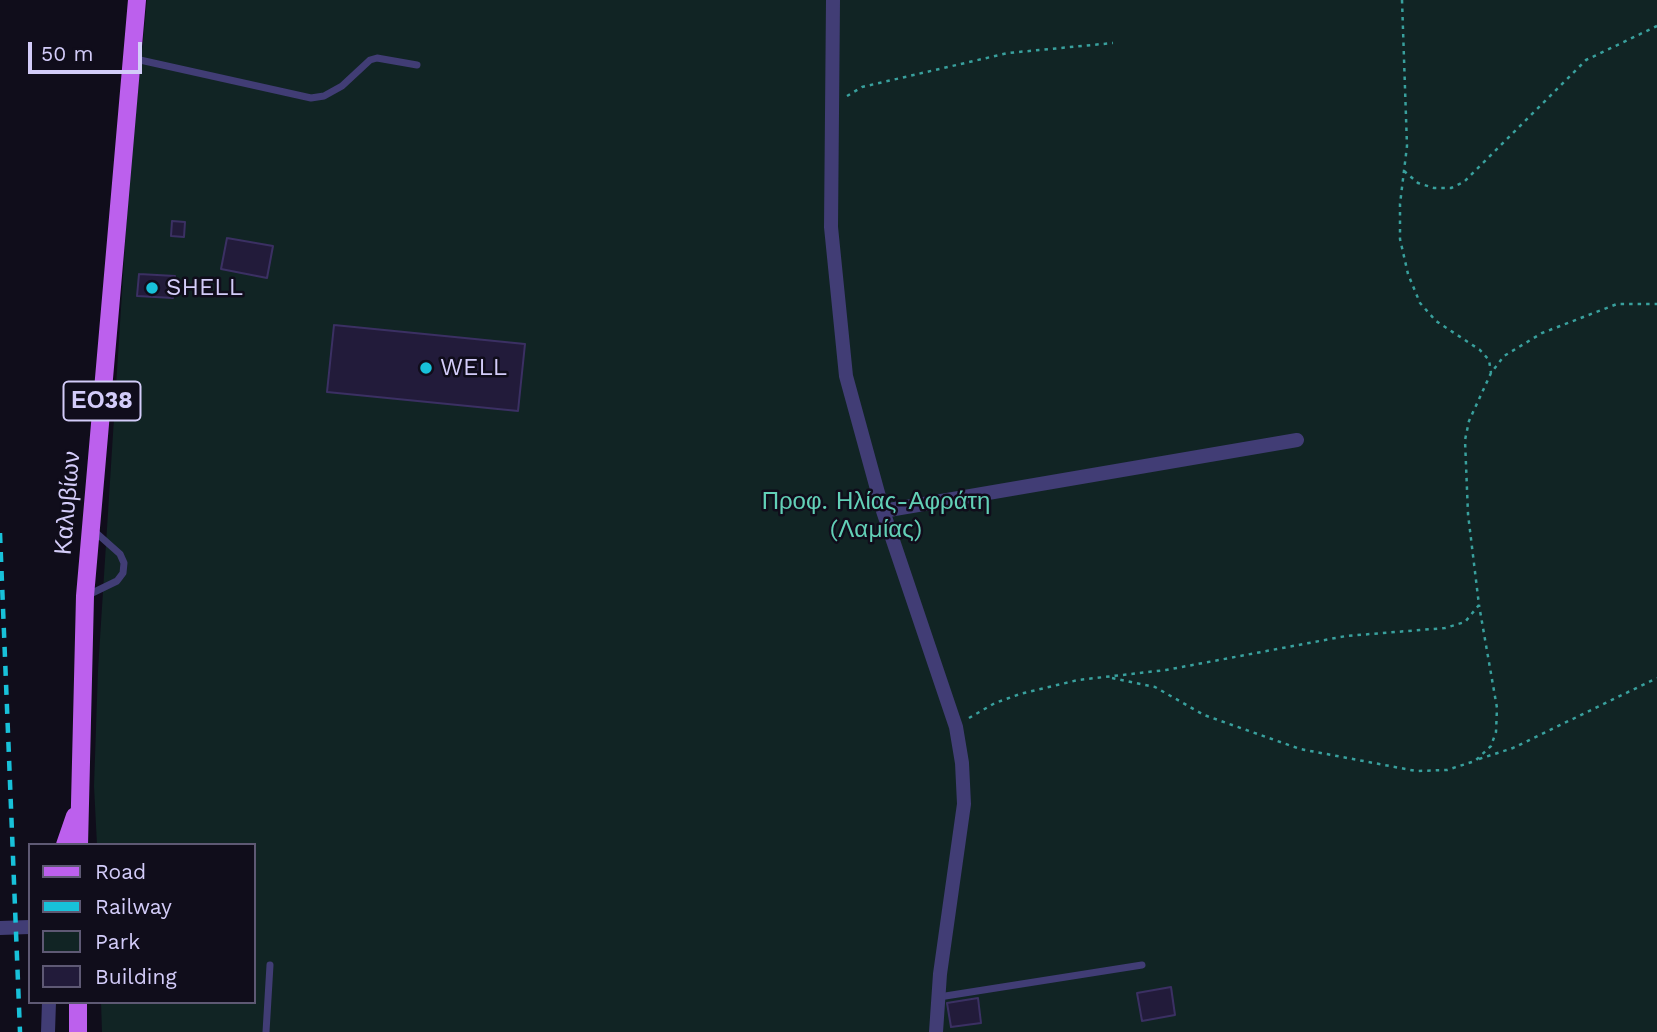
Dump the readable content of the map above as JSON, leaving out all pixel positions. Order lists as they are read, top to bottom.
{
  "streets": {
    "main road": ["ΕΟ38", "Καλυβίων"]
  },
  "parks": ["Προφ. Ηλίας-Αφράτη (Λαμίας)"],
  "places": ["SHELL", "WELL"],
  "legend": [
    "Road",
    "Railway",
    "Park",
    "Building"
  ],
  "scale_bar": "50 m"
}
